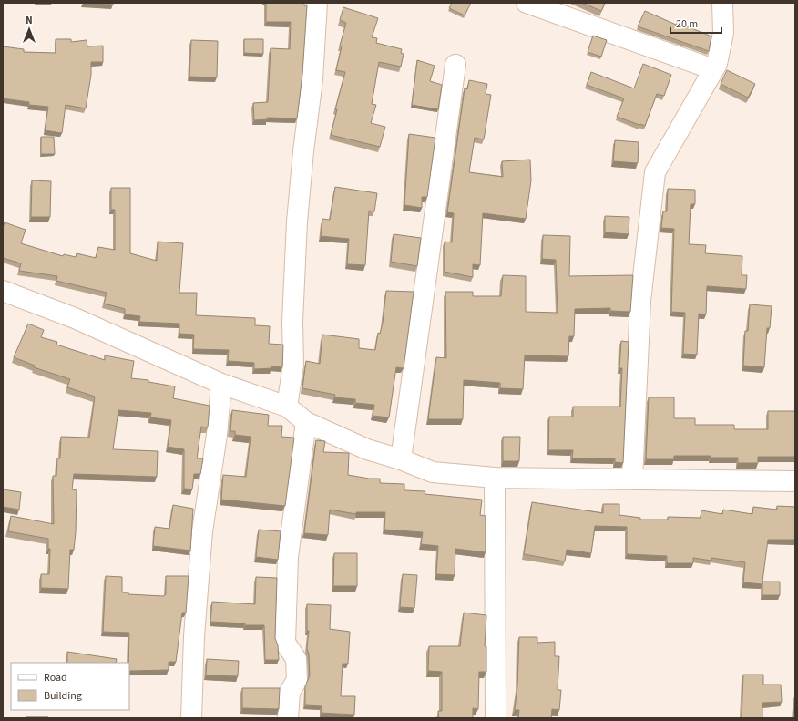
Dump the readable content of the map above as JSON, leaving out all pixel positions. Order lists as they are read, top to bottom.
{
  "legend": ["Road", "Building"],
  "scale_bar": "20 m",
  "north": "top"
}
